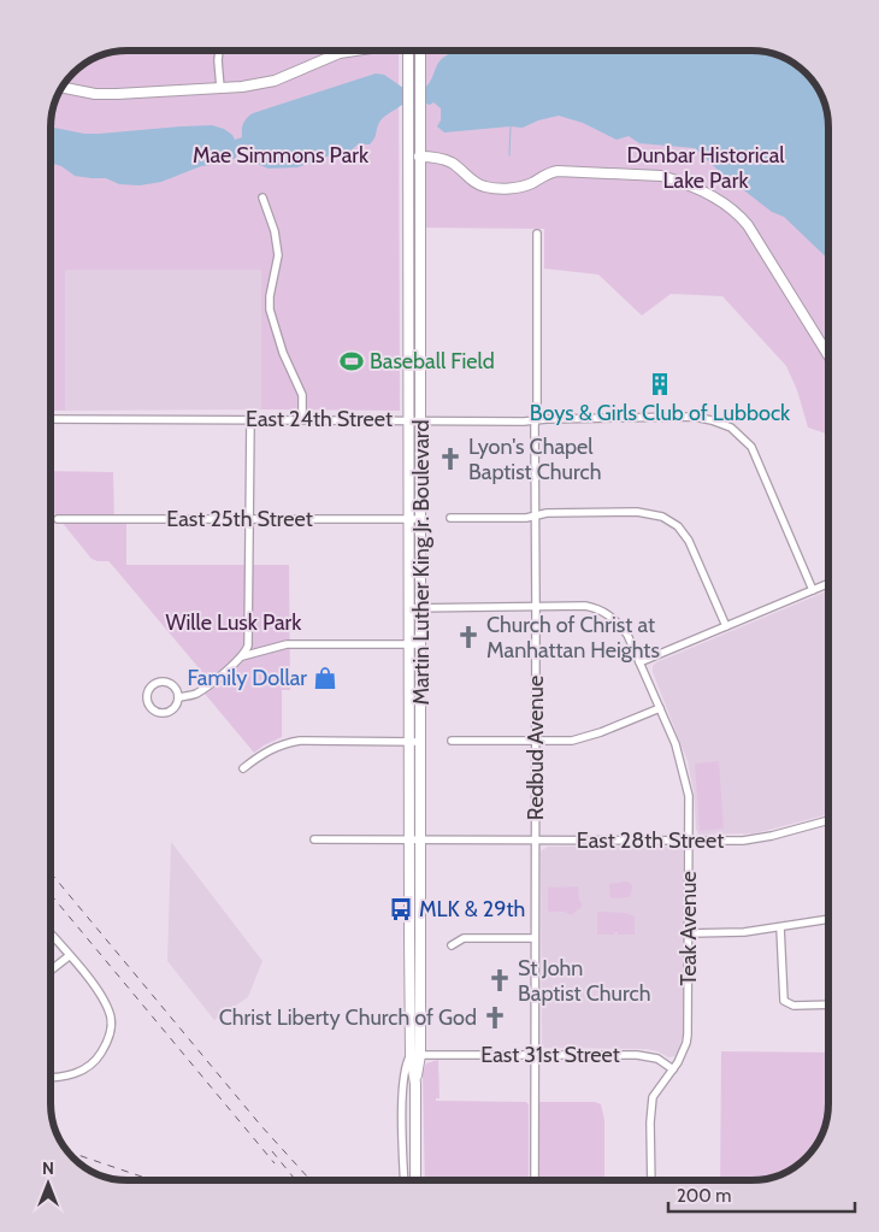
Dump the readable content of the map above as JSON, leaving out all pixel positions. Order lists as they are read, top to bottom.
{
  "streets": {
    "main road": ["Martin Luther King Jr. Boulevard"],
    "street": [
      "East 24th Street",
      "East 25th Street",
      "Redbud Avenue",
      "East 28th Street",
      "Teak Avenue",
      "East 31st Street"
    ]
  },
  "crossings": [
    ["East 24th Street", "Martin Luther King Jr. Boulevard"],
    ["East 24th Street", "Redbud Avenue"],
    ["East 25th Street", "Martin Luther King Jr. Boulevard"],
    ["Martin Luther King Jr. Boulevard", "East 28th Street"],
    ["Martin Luther King Jr. Boulevard", "Teak Avenue"],
    ["Martin Luther King Jr. Boulevard", "East 31st Street"],
    ["Redbud Avenue", "East 28th Street"],
    ["Redbud Avenue", "Teak Avenue"],
    ["Redbud Avenue", "East 31st Street"],
    ["East 28th Street", "Teak Avenue"],
    ["Teak Avenue", "East 31st Street"]
  ],
  "parks": ["Mae Simmons Park", "Dunbar Historical Lake Park", "Wille Lusk Park"],
  "places": {
    "sports": ["Baseball Field"],
    "building": ["Boys & Girls Club of Lubbock"],
    "church": [
      "Lyon's Chapel Baptist Church",
      "Church of Christ at Manhattan Heights",
      "St John Baptist Church",
      "Christ Liberty Church of God"
    ],
    "shop": ["Family Dollar"],
    "bus stop": ["MLK & 29th"]
  },
  "scale_bar": "200 m",
  "north": "top"
}
